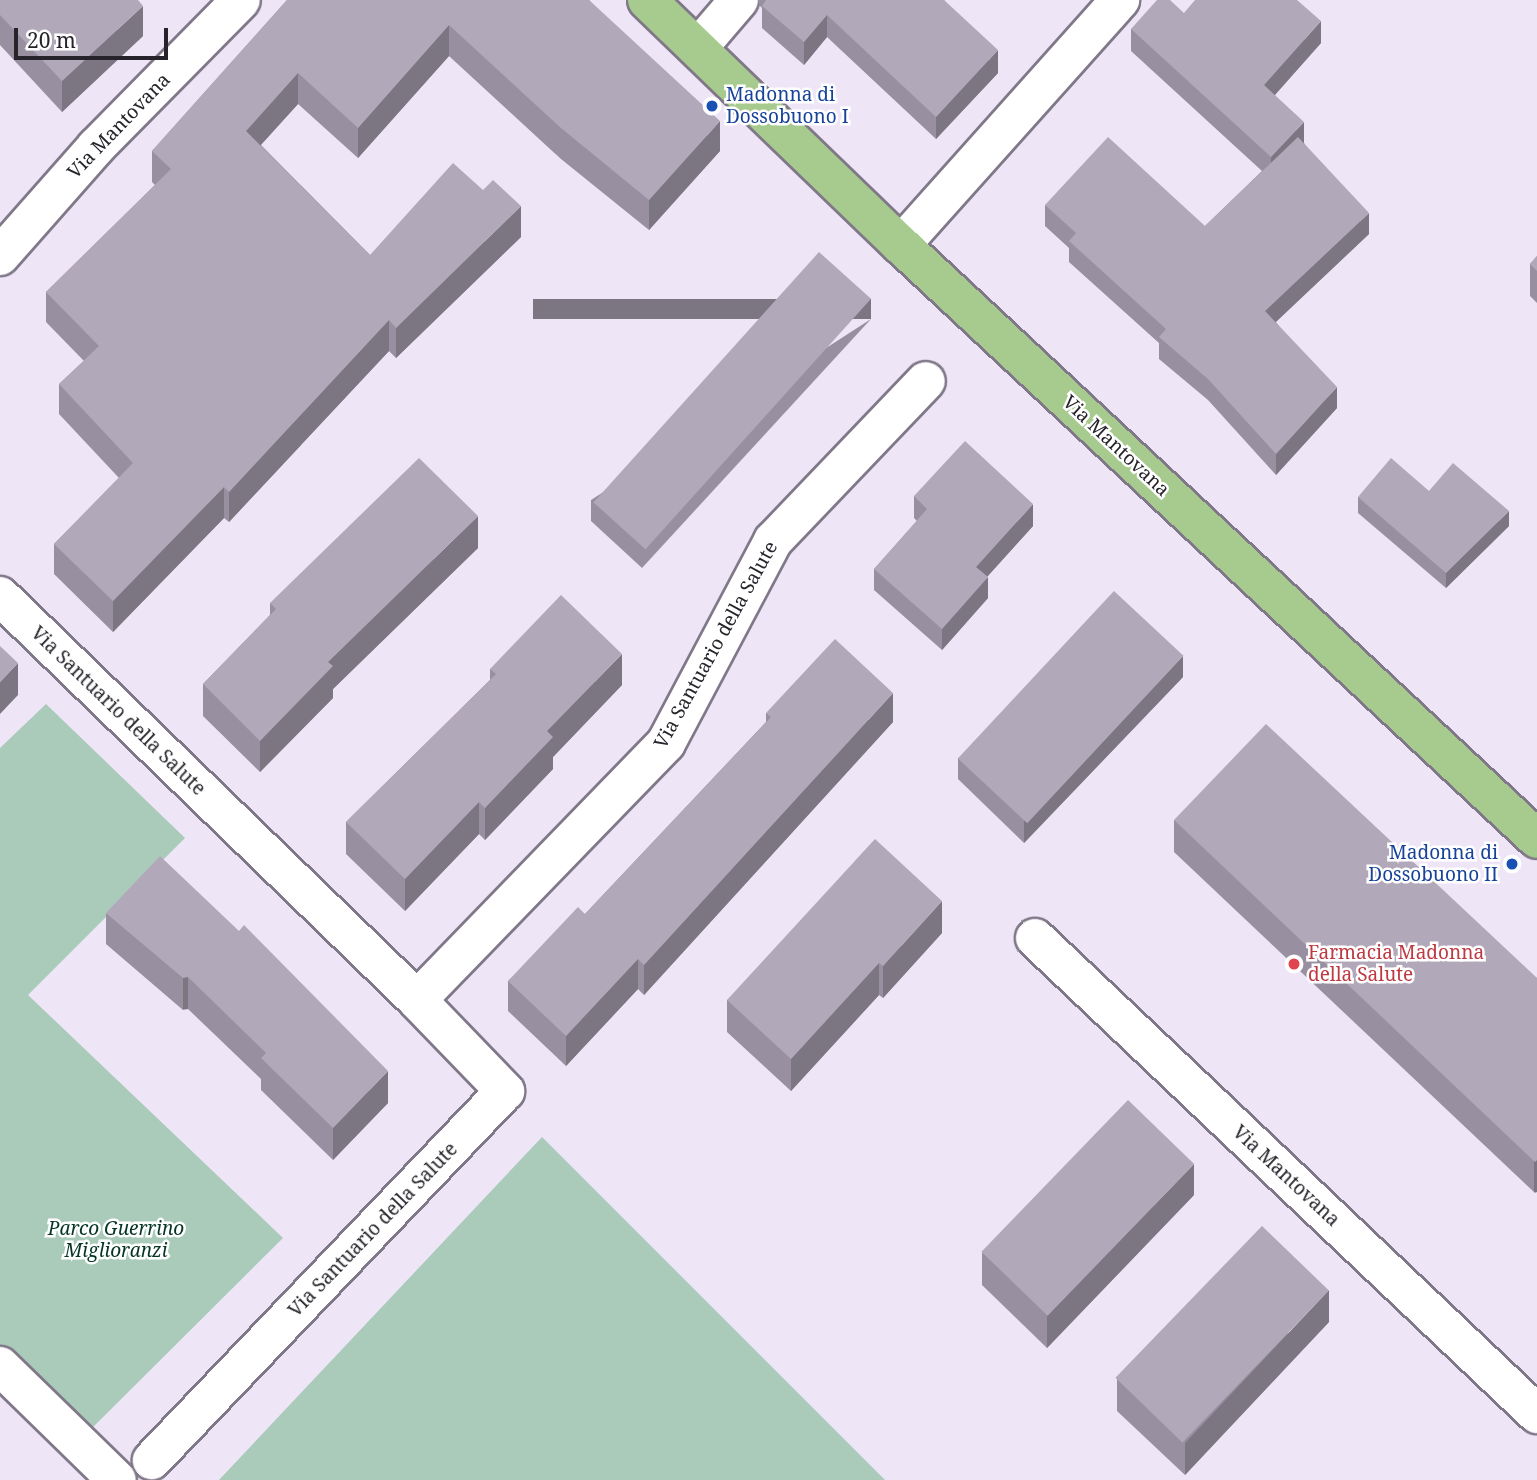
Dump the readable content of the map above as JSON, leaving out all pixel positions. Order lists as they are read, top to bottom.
{
  "streets": {
    "main road": ["Via Mantovana"],
    "street": ["Via Santuario della Salute"]
  },
  "parks": ["Parco Guerrino Miglioranzi"],
  "places": ["Madonna di Dossobuono I", "Madonna di Dossobuono II", "Farmacia Madonna della Salute"],
  "scale_bar": "20 m"
}
